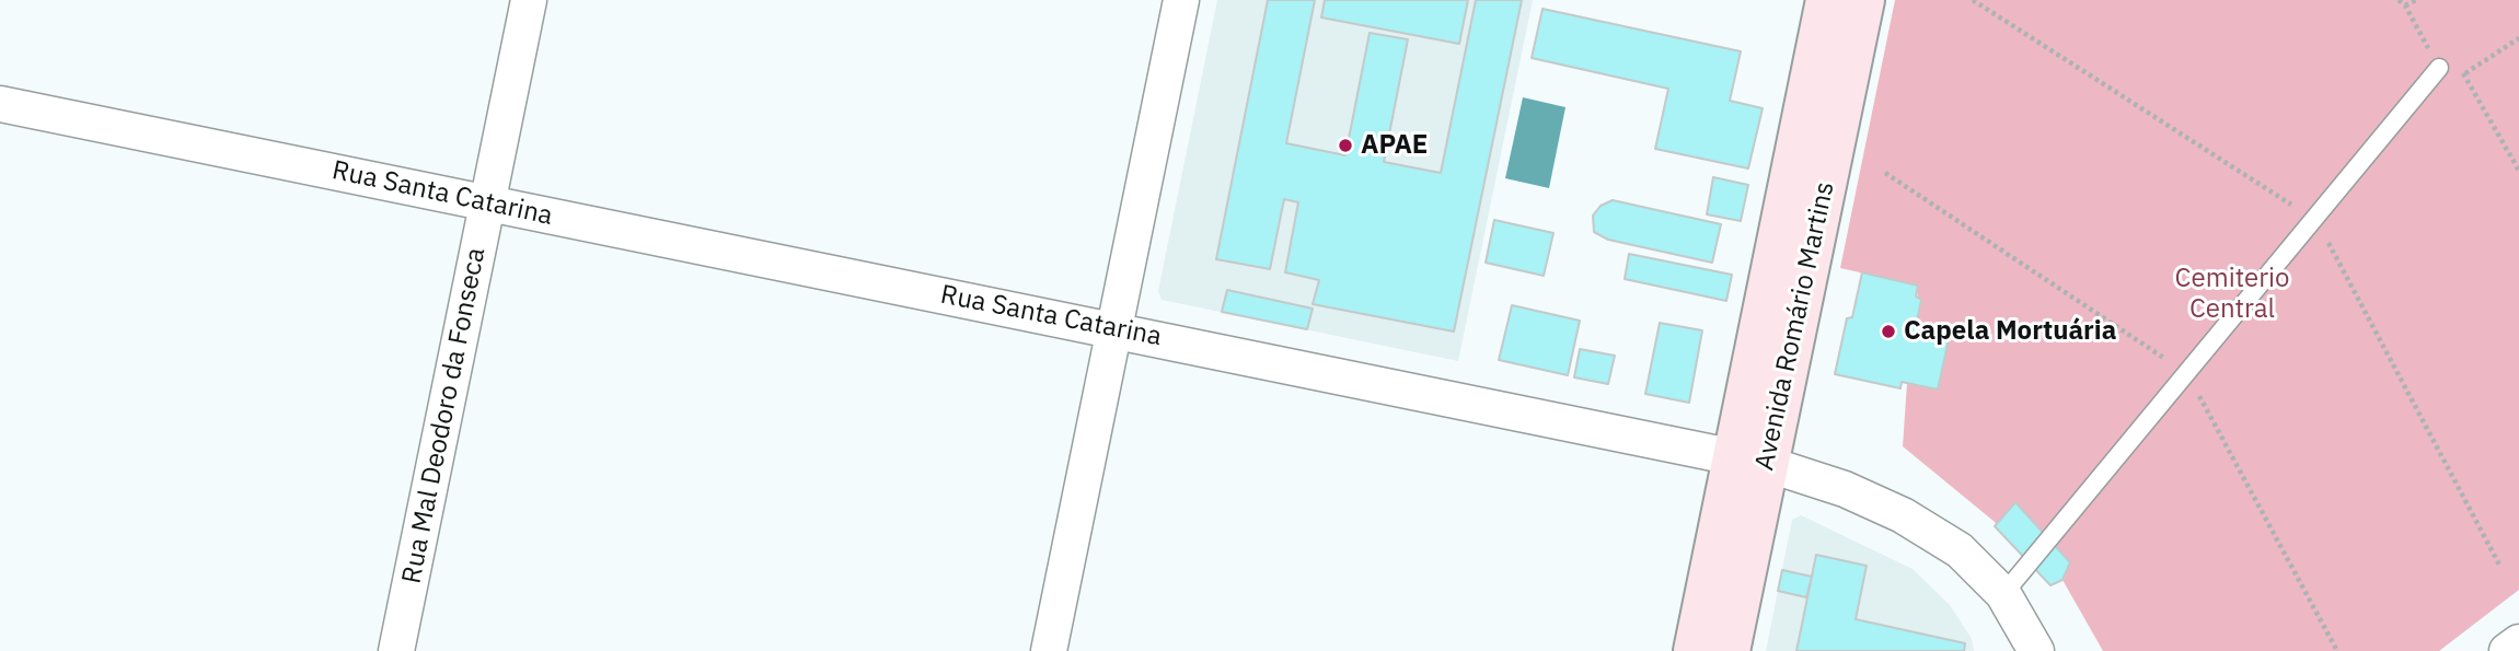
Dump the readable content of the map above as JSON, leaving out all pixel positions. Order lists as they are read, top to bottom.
{
  "streets": {
    "main road": ["Avenida Romário Martins"],
    "street": ["Rua Santa Catarina", "Rua Mal Deodoro da Fonseca"]
  },
  "crossings": [
    ["Rua Santa Catarina", "Avenida Romário Martins"],
    ["Rua Santa Catarina", "Rua Mal Deodoro da Fonseca"]
  ],
  "parks": ["Cemiterio Central"],
  "places": ["APAE", "Capela Mortuária"]
}
